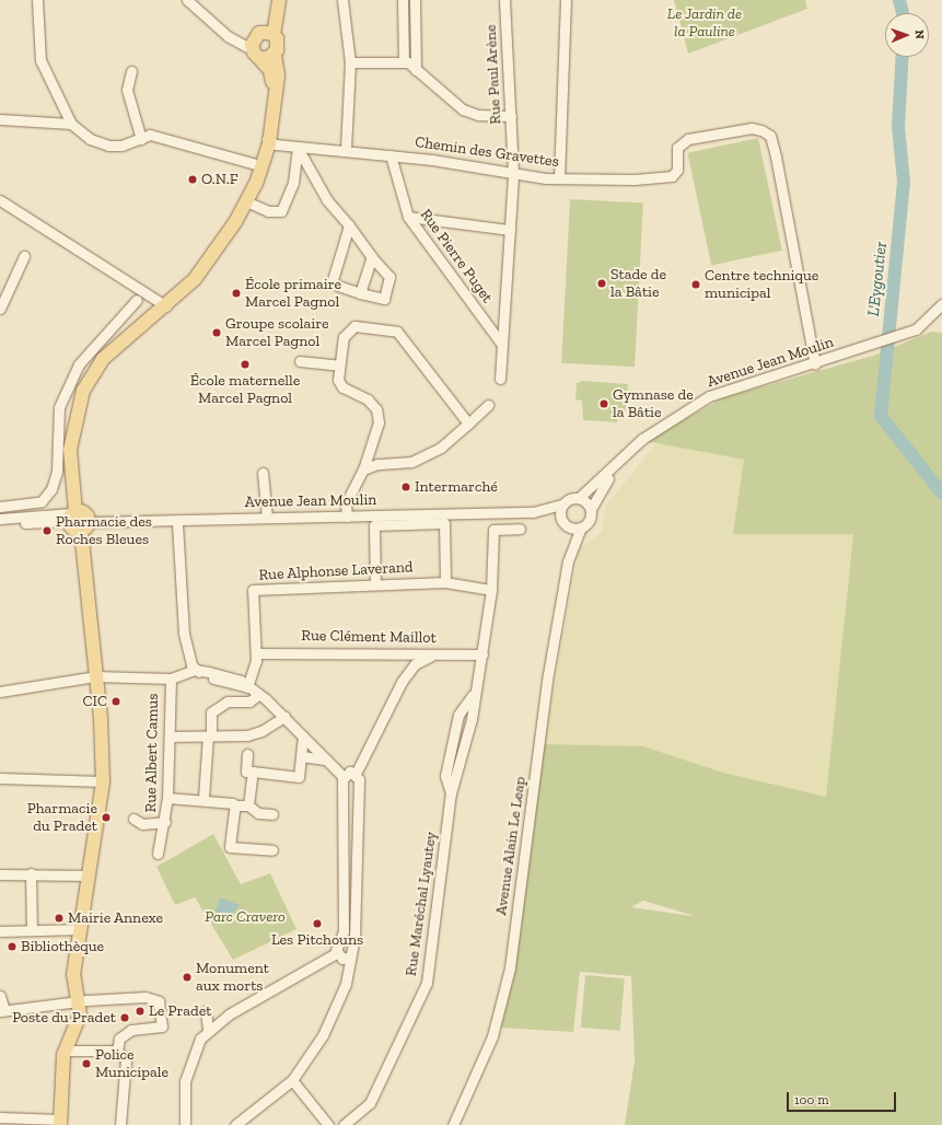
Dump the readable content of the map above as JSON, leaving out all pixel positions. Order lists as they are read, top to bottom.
{
  "streets": {
    "street": [
      "Rue Paul Arène",
      "Chemin des Gravettes",
      "Rue Pierre Puget",
      "Avenue Jean Moulin",
      "Rue Alphonse Laverand",
      "Rue Clément Maillot",
      "Rue Albert Camus",
      "Avenue Alain Le Leap",
      "Rue Maréchal Lyautey"
    ]
  },
  "crossings": [
    ["Rue Paul Arène", "Chemin des Gravettes"],
    ["Rue Paul Arène", "Rue Pierre Puget"],
    ["Chemin des Gravettes", "Rue Pierre Puget"],
    ["Chemin des Gravettes", "Avenue Jean Moulin"],
    ["Avenue Jean Moulin", "Avenue Alain Le Leap"],
    ["Rue Alphonse Laverand", "Rue Clément Maillot"],
    ["Rue Alphonse Laverand", "Rue Maréchal Lyautey"],
    ["Rue Clément Maillot", "Rue Maréchal Lyautey"]
  ],
  "water": ["L'Eygoutier"],
  "parks": ["Le Jardin de la Pauline", "Parc Cravero"],
  "places": [
    "O.N.F",
    "Stade de la Bâtie",
    "Centre technique municipal",
    "École primaire Marcel Pagnol",
    "Groupe scolaire Marcel Pagnol",
    "École maternelle Marcel Pagnol",
    "Gymnase de la Bâtie",
    "Intermarché",
    "Pharmacie des Roches Bleues",
    "CIC",
    "Pharmacie du Pradet",
    "Mairie Annexe",
    "Les Pitchouns",
    "Bibliothèque",
    "Monument aux morts",
    "Le Pradet",
    "Poste du Pradet",
    "Police Municipale"
  ],
  "scale_bar": "100 m",
  "north": "right"
}
